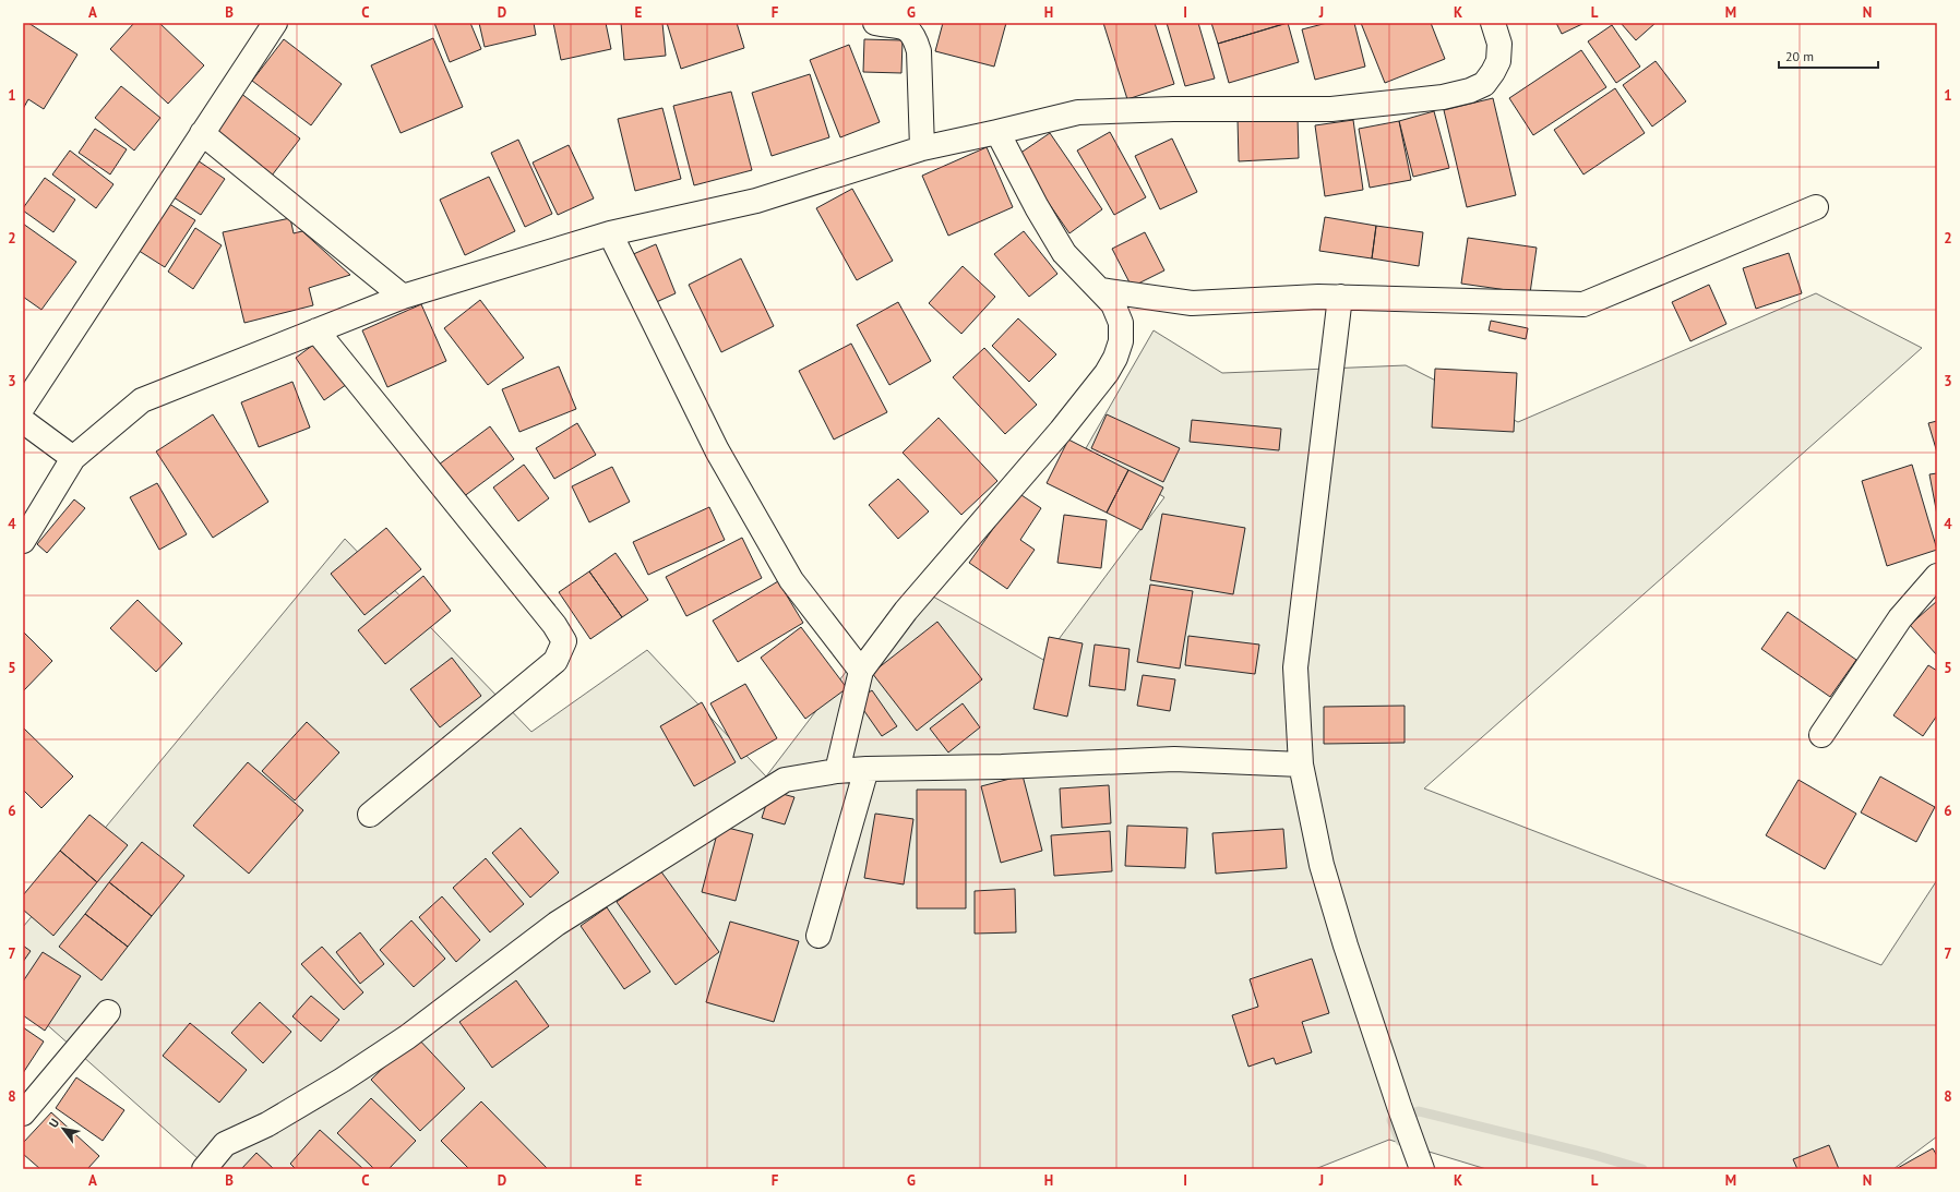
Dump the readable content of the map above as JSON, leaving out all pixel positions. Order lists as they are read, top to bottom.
{
  "scale_bar": "20 m",
  "north": "top left",
  "grid": {
    "columns": [
      "A",
      "B",
      "C",
      "D",
      "E",
      "F",
      "G",
      "H",
      "I",
      "J",
      "K",
      "L",
      "M",
      "N"
    ],
    "rows": [
      "1",
      "2",
      "3",
      "4",
      "5",
      "6",
      "7",
      "8"
    ]
  }
}
